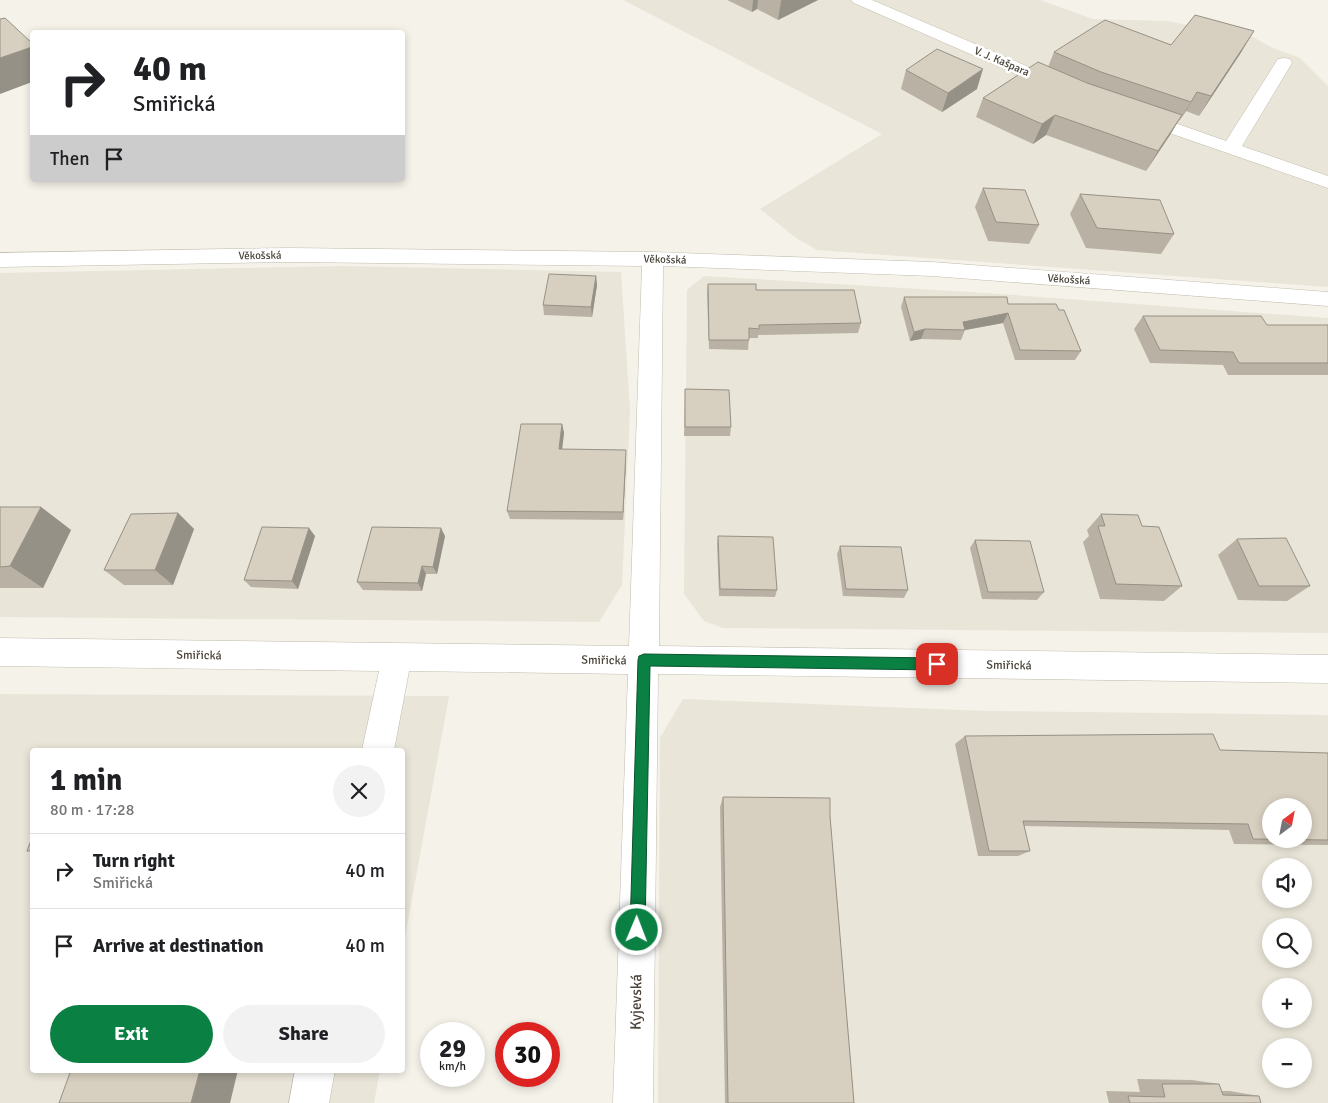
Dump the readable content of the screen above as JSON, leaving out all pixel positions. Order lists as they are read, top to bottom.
{
  "streets": {
    "street": [
      "V. J. Kašpara",
      "Věkošská",
      "Smiřická",
      "Kyjevská"
    ]
  },
  "crossings": [
    ["Věkošská", "Kyjevská"],
    ["Smiřická", "Kyjevská"]
  ],
  "north": "top right",
  "page": {
    "turn": ["40 m", "Smiřická"],
    "then": "Then",
    "heading": ["1 min", "80 m · 17:28"],
    "map_buttons": ["+", "−"],
    "list": [
      {
        "name": "Turn right",
        "note": "Smiřická",
        "value": "40 m"
      },
      {
        "name": "Arrive at destination",
        "value": "40 m"
      }
    ],
    "buttons": ["Exit", "Share"],
    "speed": "29 km/h",
    "limit": "30"
  }
}
